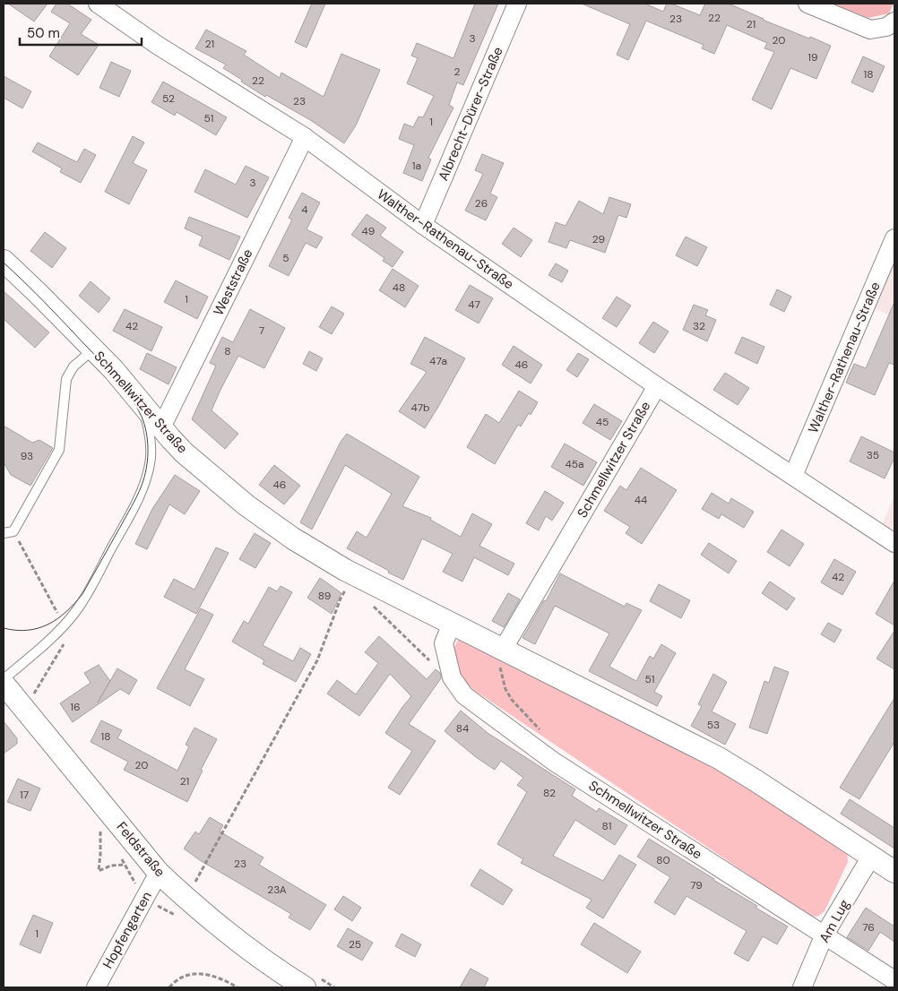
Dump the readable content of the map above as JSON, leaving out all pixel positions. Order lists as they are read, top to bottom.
{
  "streets": {
    "street": [
      "Albrecht-Dürer-Straße",
      "Walther-Rathenau-Straße",
      "Weststraße",
      "Schmellwitzer Straße",
      "Feldstraße",
      "Am Lug",
      "Hopfengarten"
    ]
  },
  "crossings": [
    ["Albrecht-Dürer-Straße", "Walther-Rathenau-Straße"],
    ["Walther-Rathenau-Straße", "Weststraße"],
    ["Walther-Rathenau-Straße", "Schmellwitzer Straße"],
    ["Weststraße", "Schmellwitzer Straße"],
    ["Schmellwitzer Straße", "Am Lug"],
    ["Feldstraße", "Hopfengarten"]
  ],
  "house_numbers": [
    "22",
    "23",
    "21",
    "3",
    "20",
    "21",
    "19",
    "2",
    "18",
    "22",
    "52",
    "23",
    "51",
    "1",
    "1a",
    "3",
    "26",
    "4",
    "49",
    "29",
    "5",
    "48",
    "1",
    "47",
    "42",
    "32",
    "7",
    "8",
    "47a",
    "46",
    "47b",
    "45",
    "35",
    "93",
    "45a",
    "46",
    "44",
    "42",
    "89",
    "51",
    "16",
    "53",
    "84",
    "18",
    "20",
    "21",
    "82",
    "17",
    "81",
    "80",
    "23",
    "79",
    "23A",
    "76",
    "1",
    "25"
  ],
  "scale_bar": "50 m"
}
